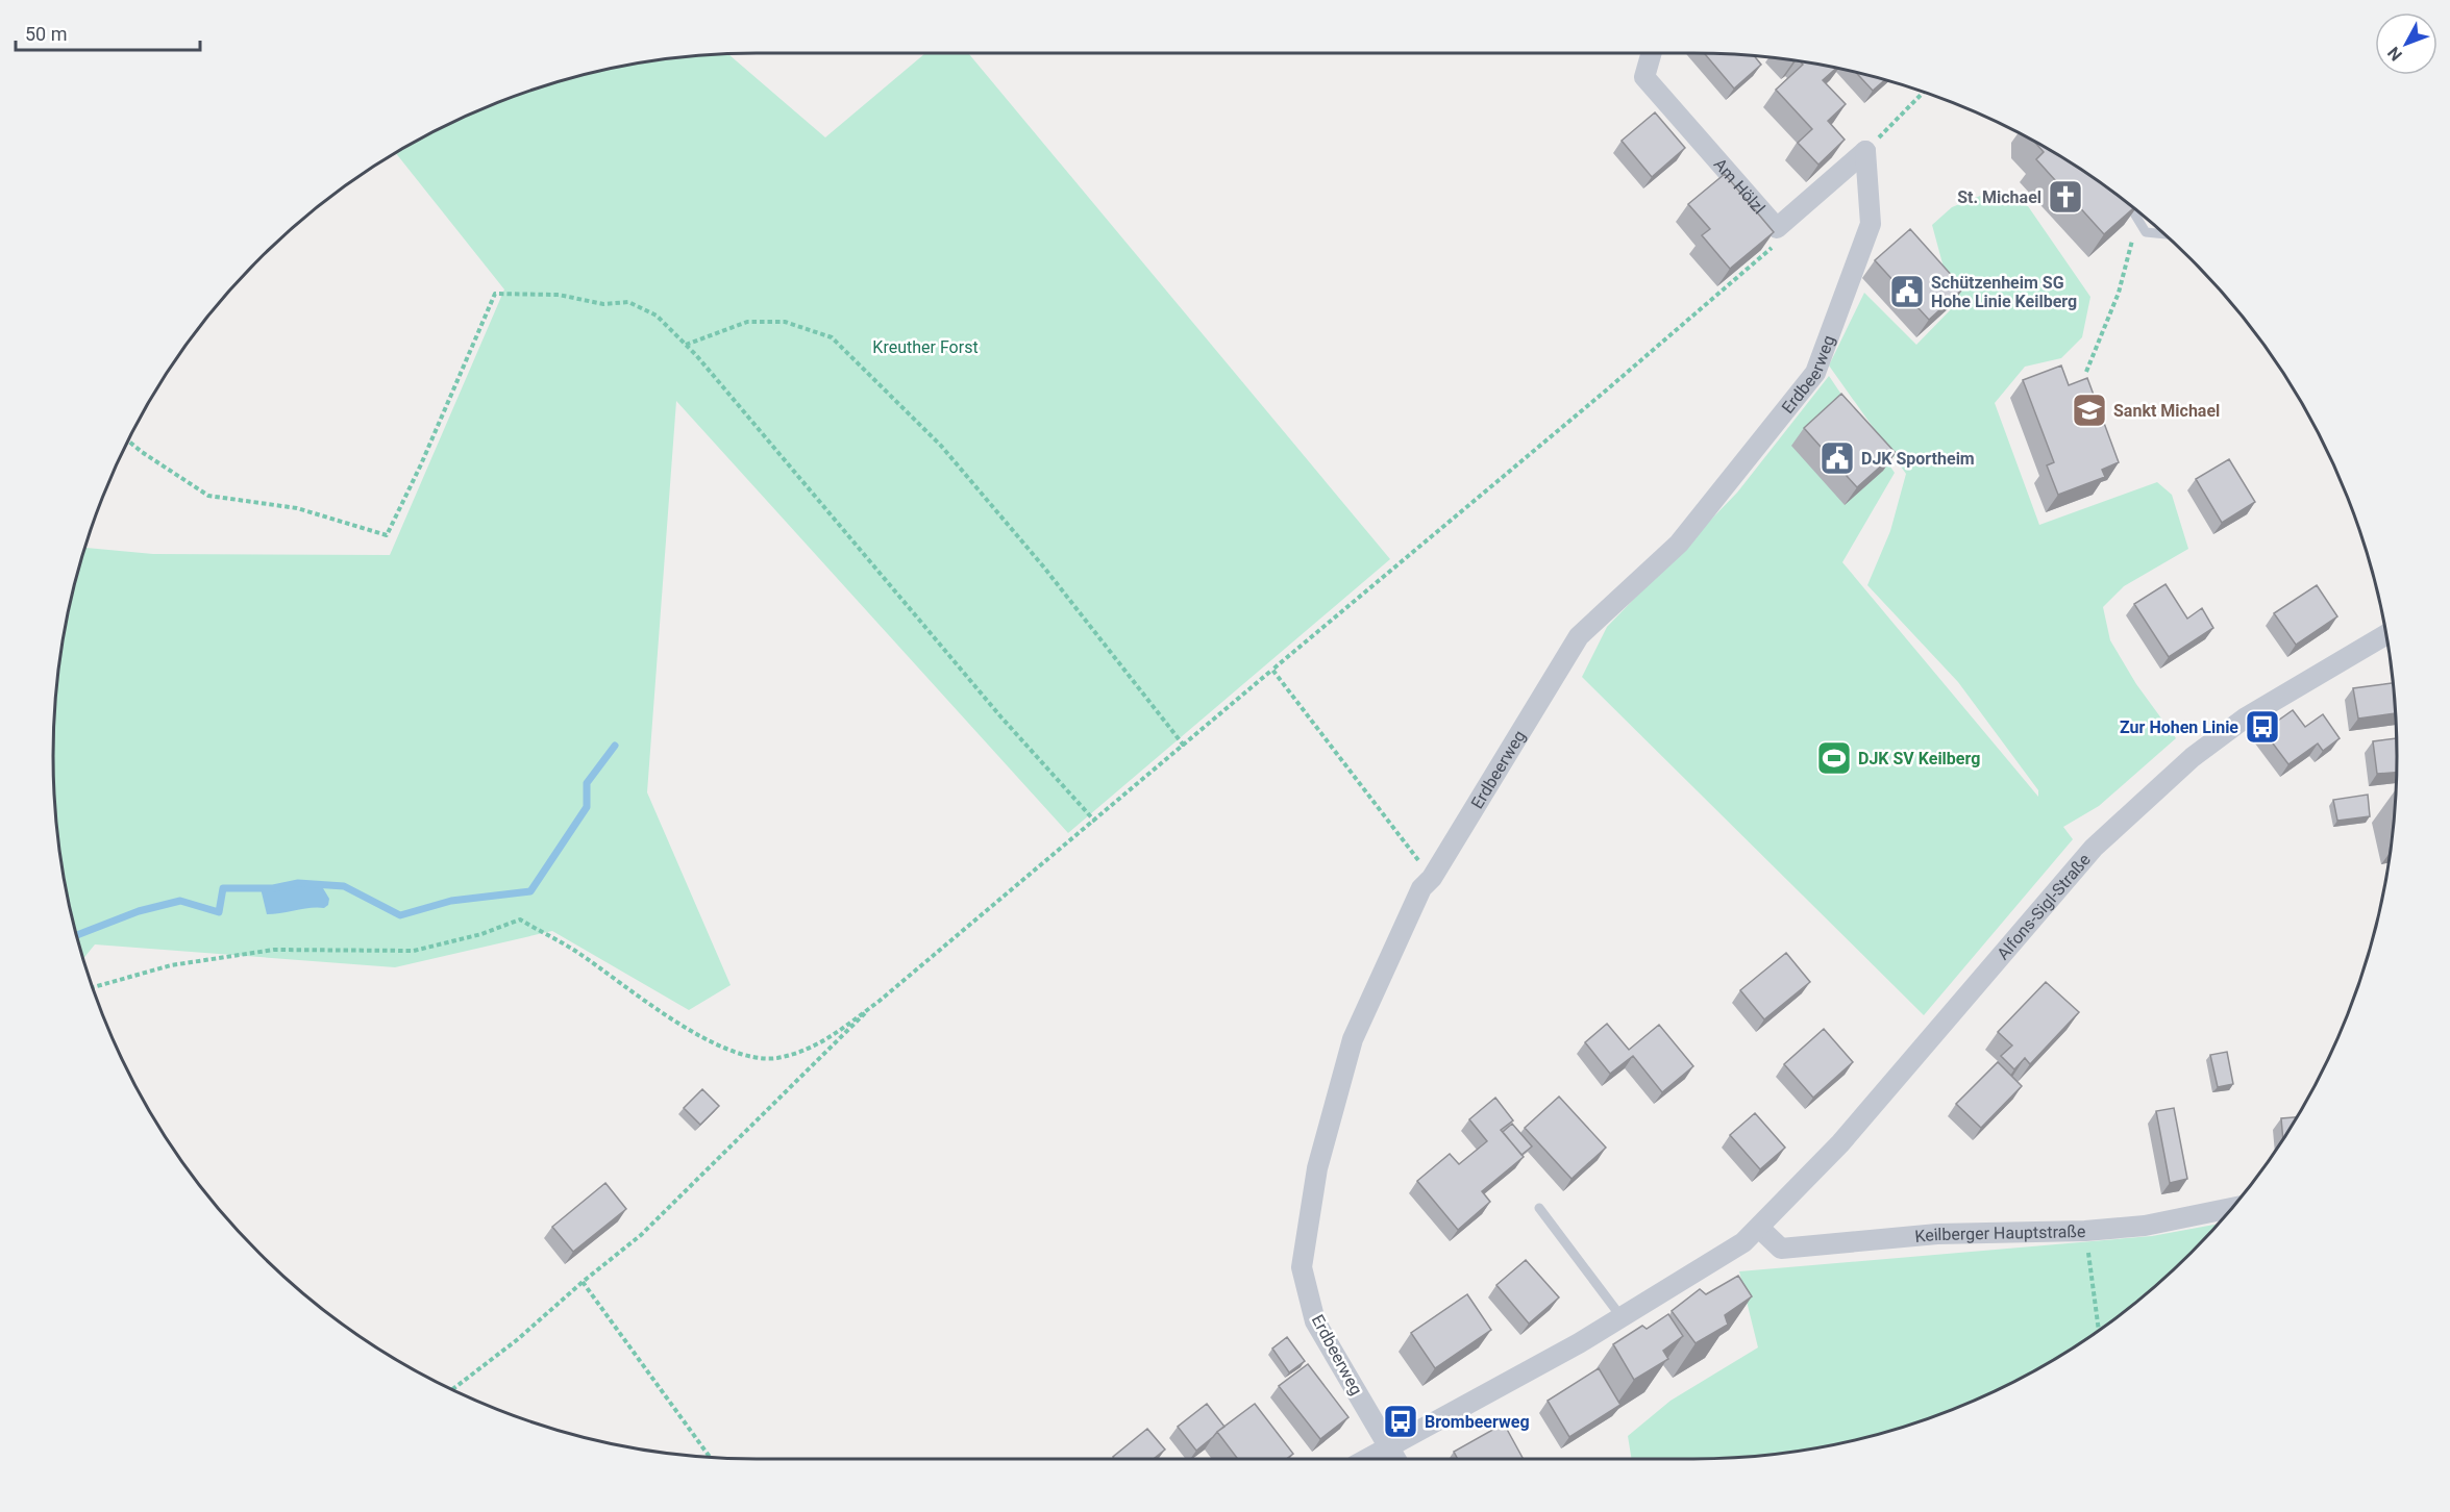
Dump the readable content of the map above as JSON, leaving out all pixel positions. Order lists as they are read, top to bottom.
{
  "streets": {
    "street": [
      "Am Hölzl",
      "Erdbeerweg",
      "Alfons-Sigl-Straße",
      "Keilberger Hauptstraße"
    ]
  },
  "crossings": [
    ["Am Hölzl", "Erdbeerweg"],
    ["Alfons-Sigl-Straße", "Keilberger Hauptstraße"]
  ],
  "parks": ["Kreuther Forst"],
  "places": {
    "church": ["St. Michael"],
    "public building": ["Schützenheim SG Hohe Linie Keilberg", "DJK Sportheim"],
    "school or university": ["Sankt Michael"],
    "bus stop": ["Zur Hohen Linie", "Brombeerweg"],
    "sports": ["DJK SV Keilberg"]
  },
  "scale_bar": "50 m",
  "north": "bottom left"
}
